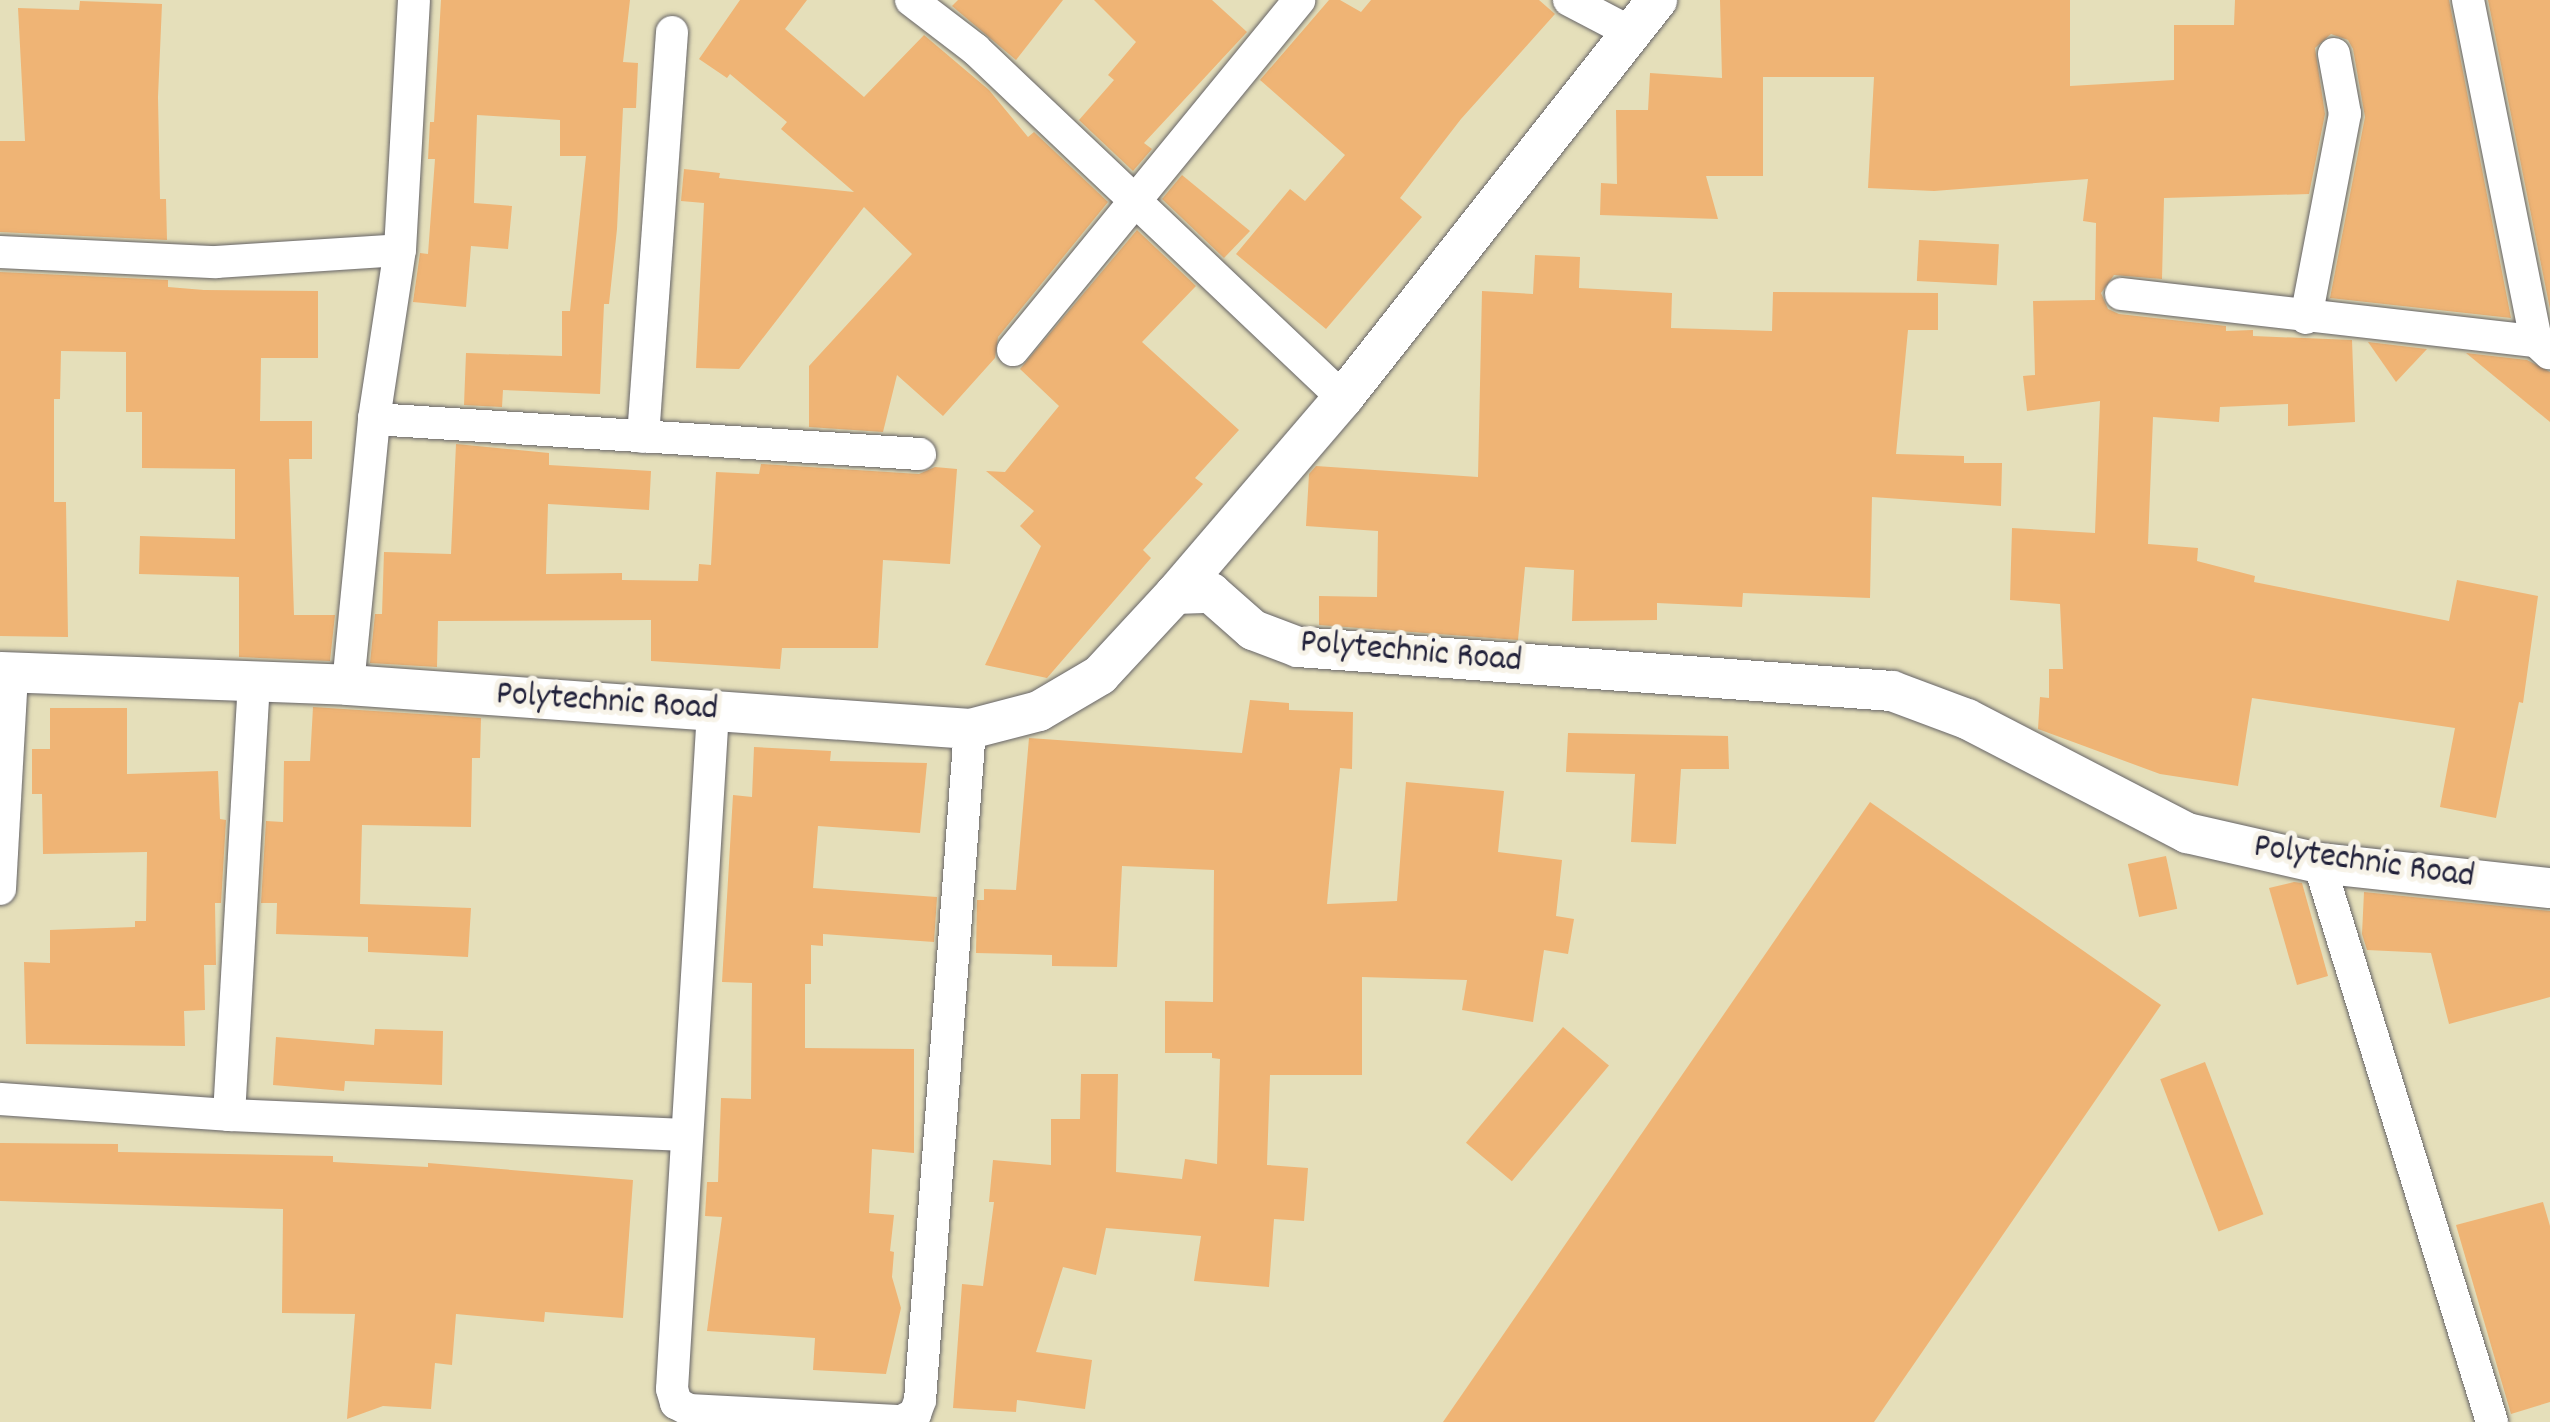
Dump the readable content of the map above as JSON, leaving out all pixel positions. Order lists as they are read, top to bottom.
{
  "streets": {
    "street": ["Polytechnic Road"]
  }
}
